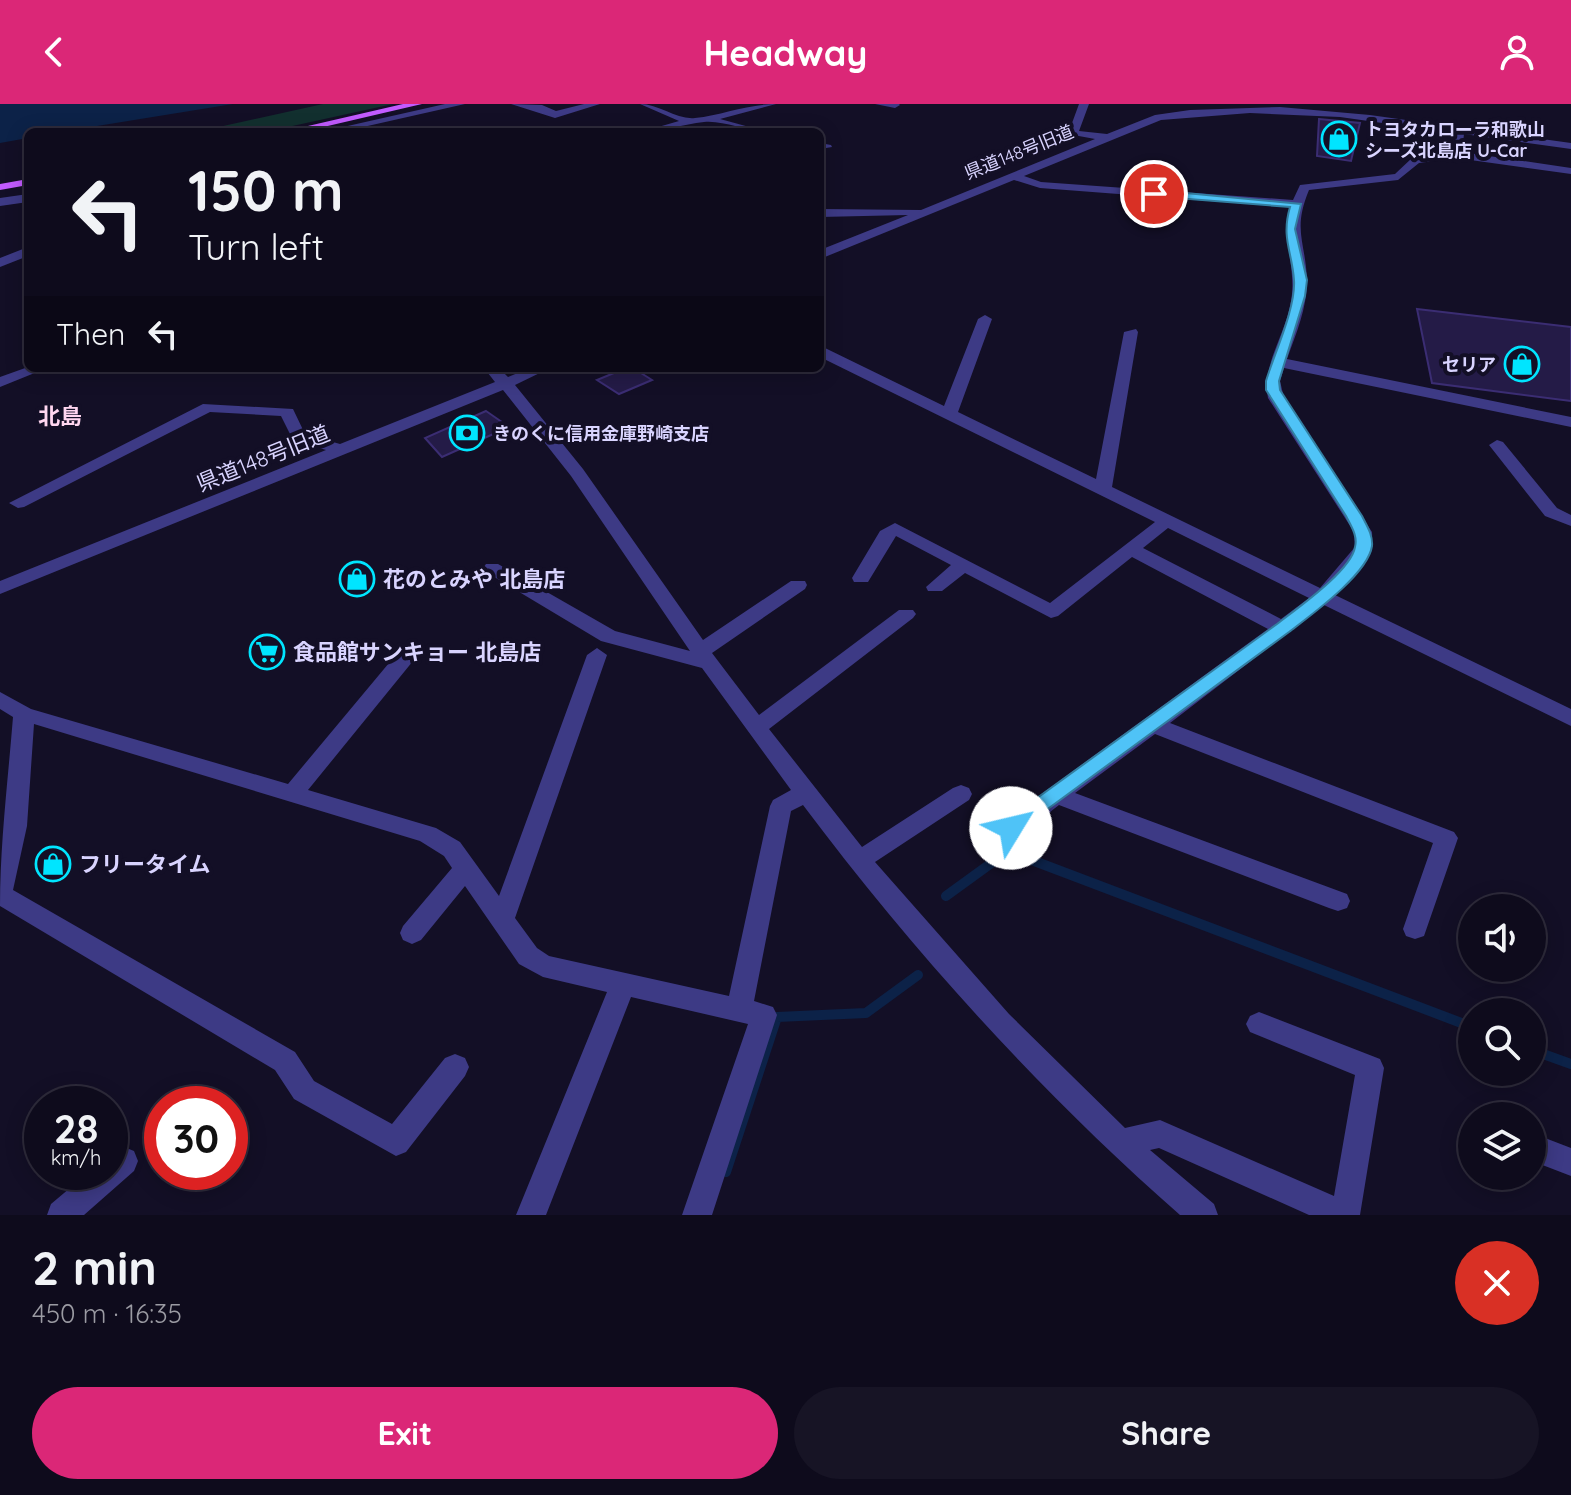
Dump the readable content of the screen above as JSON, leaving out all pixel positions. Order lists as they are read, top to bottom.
{
  "streets": {
    "street": ["県道148号旧道"]
  },
  "districts": ["北島"],
  "places": {
    "shop": [
      "トヨタカローラ和歌山 シーズ北島店 U-Car",
      "セリア",
      "花のとみや 北島店",
      "フリータイム"
    ],
    "bank": ["きのくに信用金庫野崎支店"],
    "supermarket": ["食品館サンキョー 北島店"]
  },
  "page": {
    "header": "Headway",
    "turn": ["150 m", "Turn left"],
    "then": "Then",
    "speed": "28 km/h",
    "limit": "30",
    "heading": ["2 min", "450 m · 16:35"],
    "buttons": ["Exit", "Share"]
  }
}
